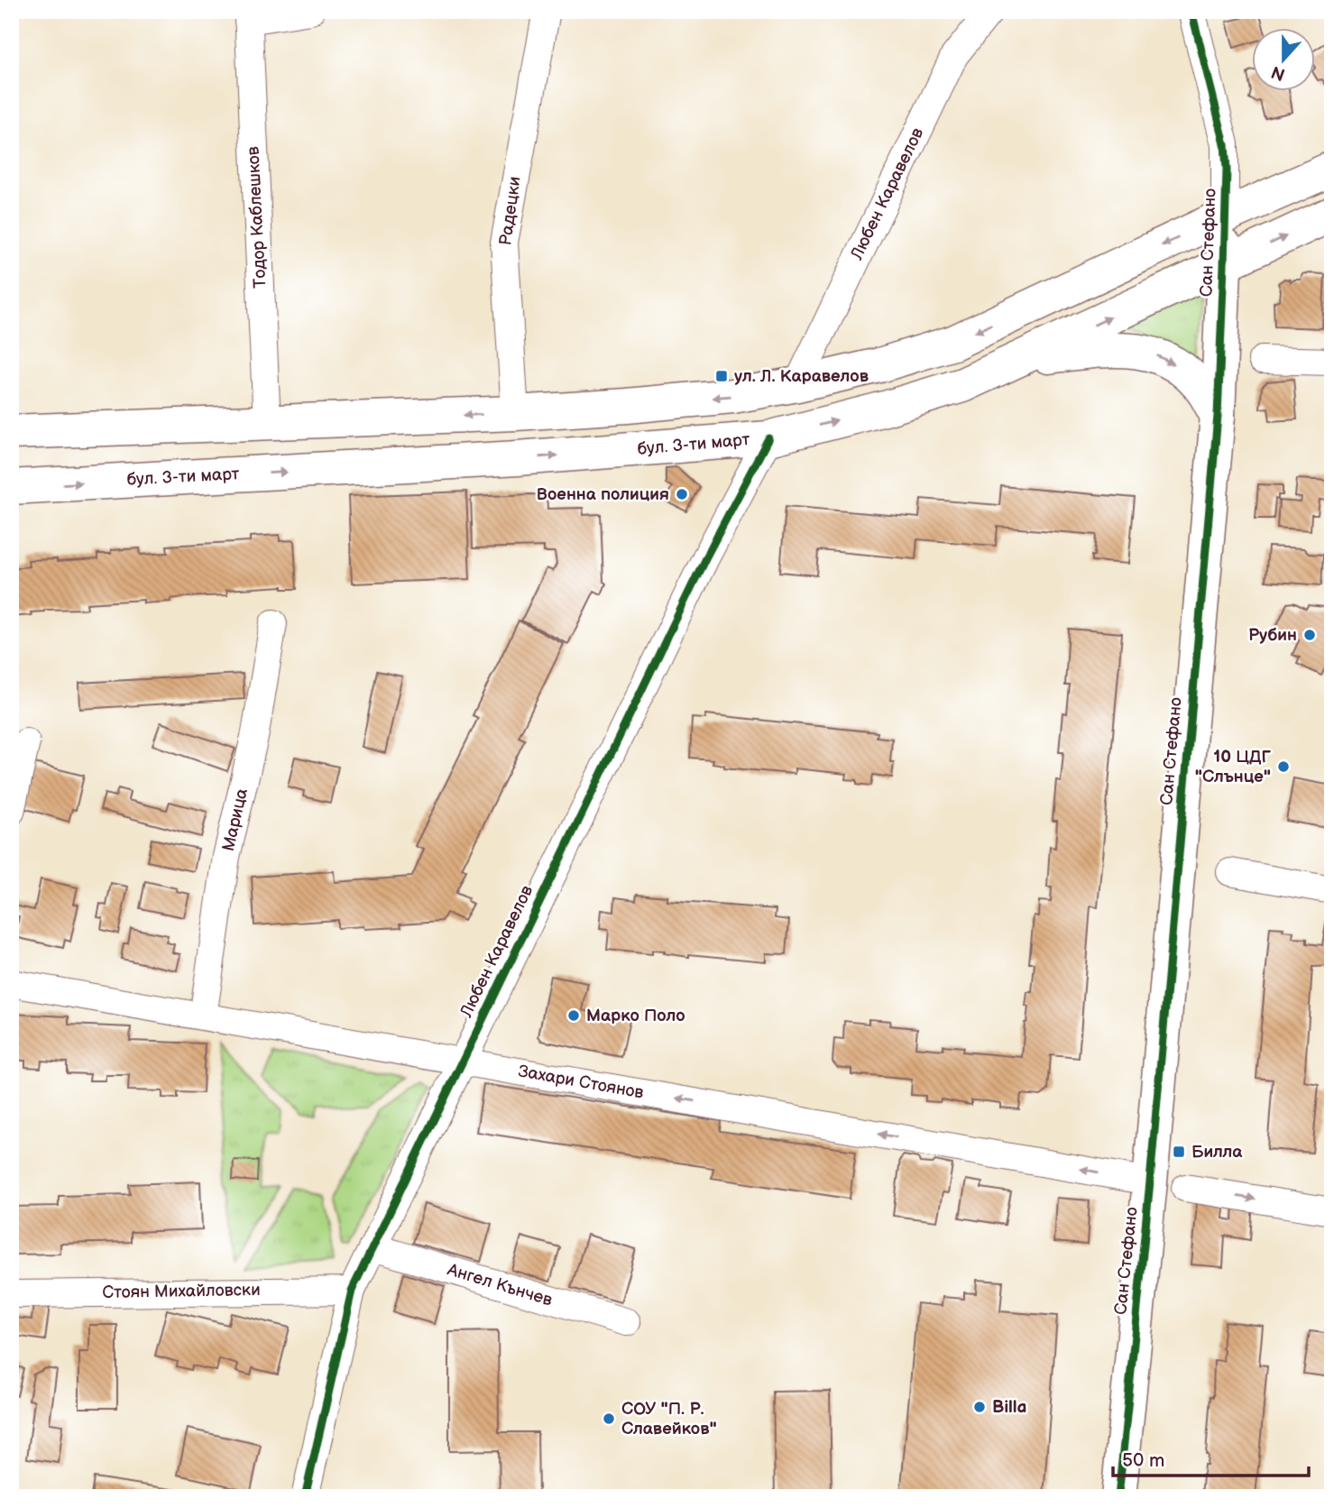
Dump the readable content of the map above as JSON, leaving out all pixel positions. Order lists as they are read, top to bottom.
{
  "streets": {
    "main road": ["Сан Стефано", "бул. 3-ти март"],
    "street": [
      "Любен Каравелов",
      "Радецки",
      "Тодор Каблешков",
      "Марица",
      "Захари Стоянов",
      "Ангел Кънчев",
      "Стоян Михайловски"
    ]
  },
  "crossings": [
    ["Любен Каравелов", "бул. 3-ти март"],
    ["Любен Каравелов", "Захари Стоянов"],
    ["Любен Каравелов", "Ангел Кънчев"],
    ["Любен Каравелов", "Стоян Михайловски"],
    ["Сан Стефано", "бул. 3-ти март"],
    ["Сан Стефано", "Захари Стоянов"],
    ["Марица", "Захари Стоянов"]
  ],
  "one_way": ["Захари Стоянов"],
  "places": {
    "transit": ["ул. Л. Каравелов", "Билла"],
    "other": [
      "Военна полиция",
      "Рубин",
      "10 ЦДГ \"Слънце\"",
      "Марко Поло",
      "Billa",
      "СОУ \"П. Р. Славейков\""
    ]
  },
  "scale_bar": "50 m",
  "north": "bottom"
}
